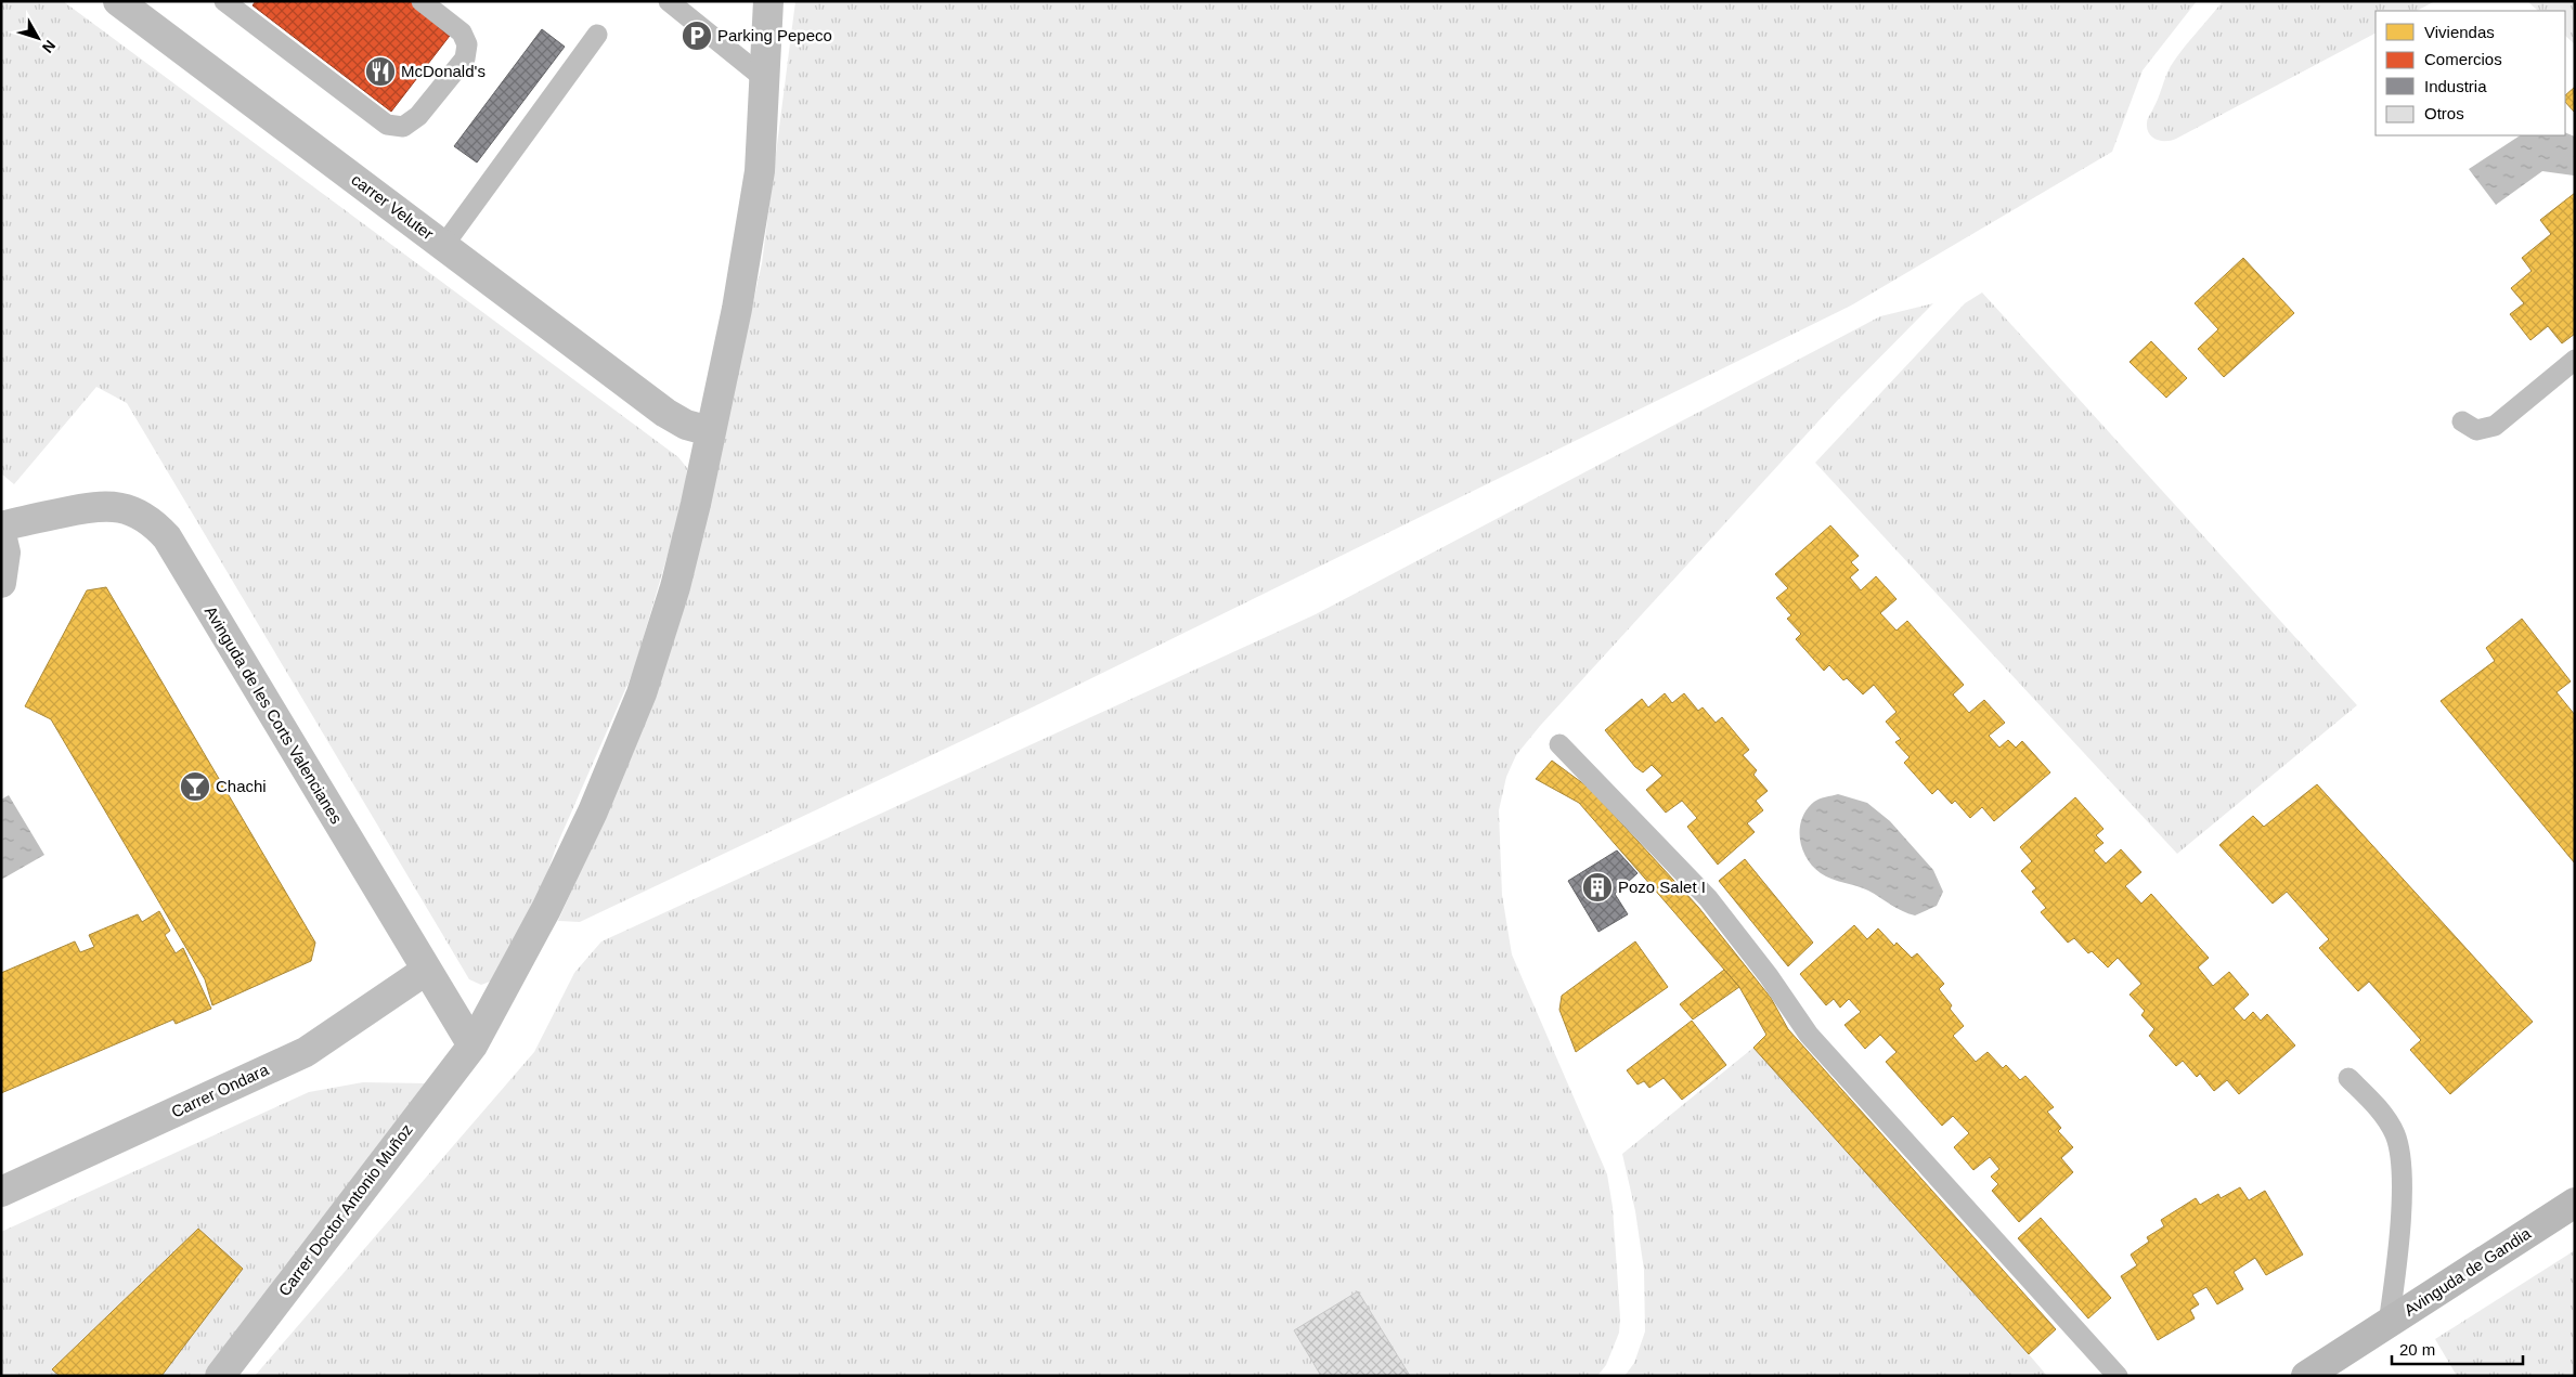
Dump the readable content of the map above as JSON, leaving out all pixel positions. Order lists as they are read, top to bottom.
{
  "streets": {
    "main road": ["Avinguda de Gandia"],
    "street": [
      "carrer Veluter",
      "Avinguda de les Corts Valencianes",
      "Carrer Ondara",
      "Carrer Doctor Antonio Muñoz"
    ]
  },
  "crossings": [
    ["carrer Veluter", "Carrer Doctor Antonio Muñoz"],
    ["Avinguda de les Corts Valencianes", "Carrer Ondara"],
    ["Avinguda de les Corts Valencianes", "Carrer Doctor Antonio Muñoz"]
  ],
  "places": {
    "parking": ["Parking Pepeco"],
    "restaurant": ["McDonald's"],
    "bar": ["Chachi"],
    "building": ["Pozo Salet I"]
  },
  "legend": [
    "Viviendas",
    "Comercios",
    "Industria",
    "Otros"
  ],
  "scale_bar": "20 m",
  "north": "bottom right"
}
